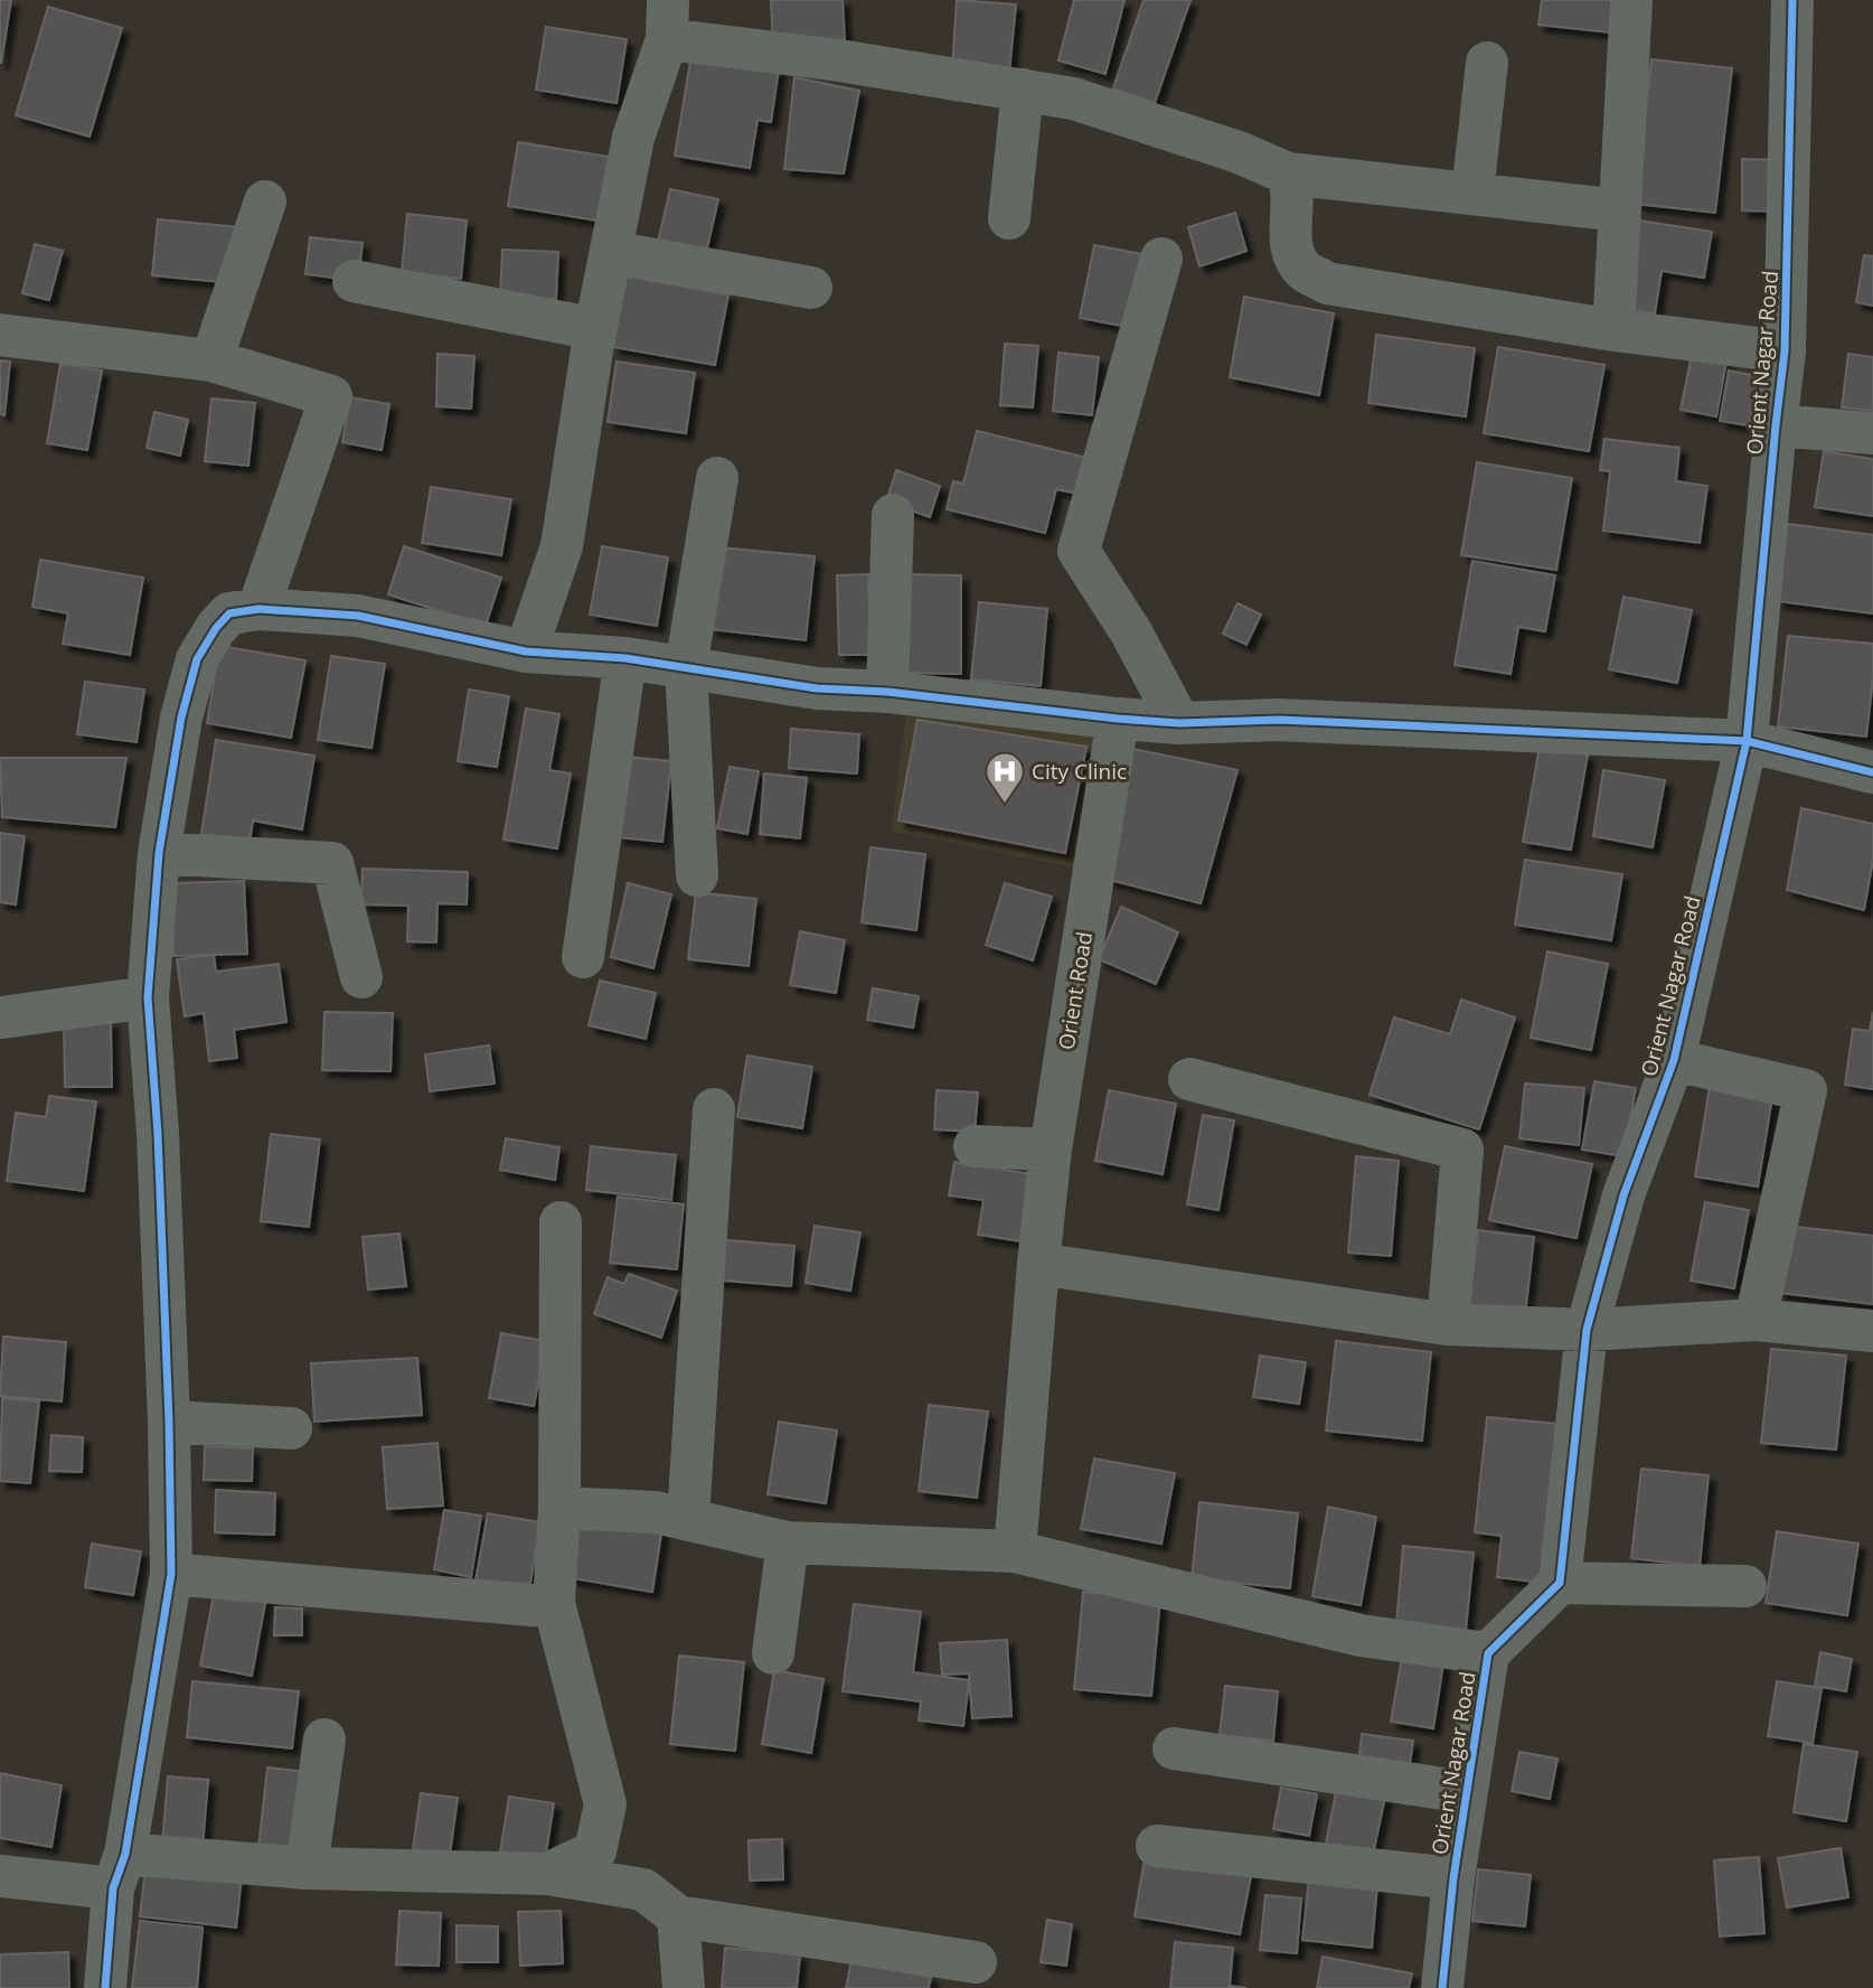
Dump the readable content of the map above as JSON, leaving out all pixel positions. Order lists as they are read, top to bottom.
{
  "streets": {
    "street": ["Orient Nagar Road", "Orient Road"]
  },
  "places": {
    "hospital": ["City Clinic"]
  }
}
